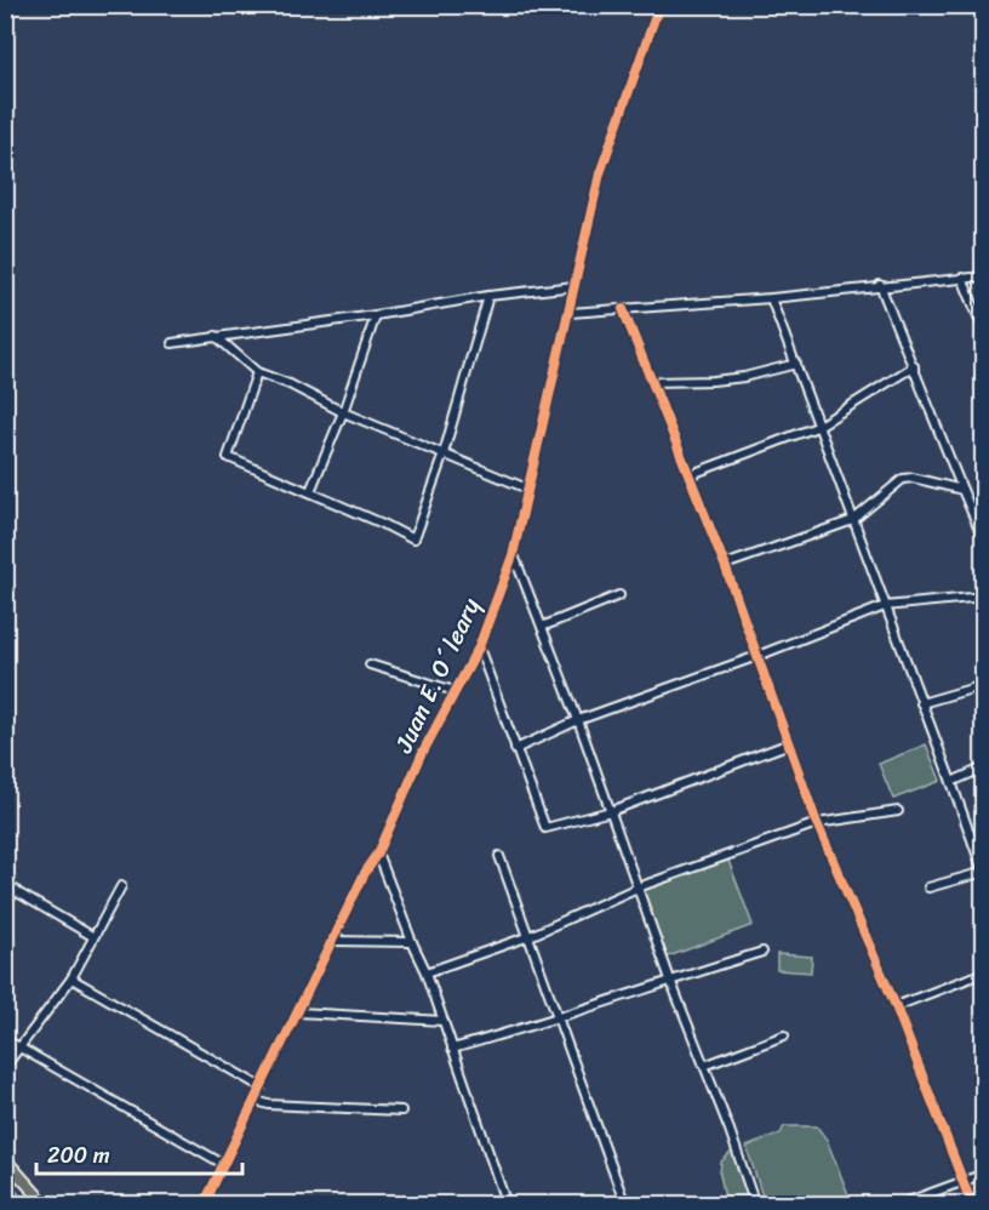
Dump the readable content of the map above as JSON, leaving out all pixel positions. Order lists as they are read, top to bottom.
{
  "streets": {
    "street": ["Juan E. O´leary"]
  },
  "scale_bar": "200 m"
}
